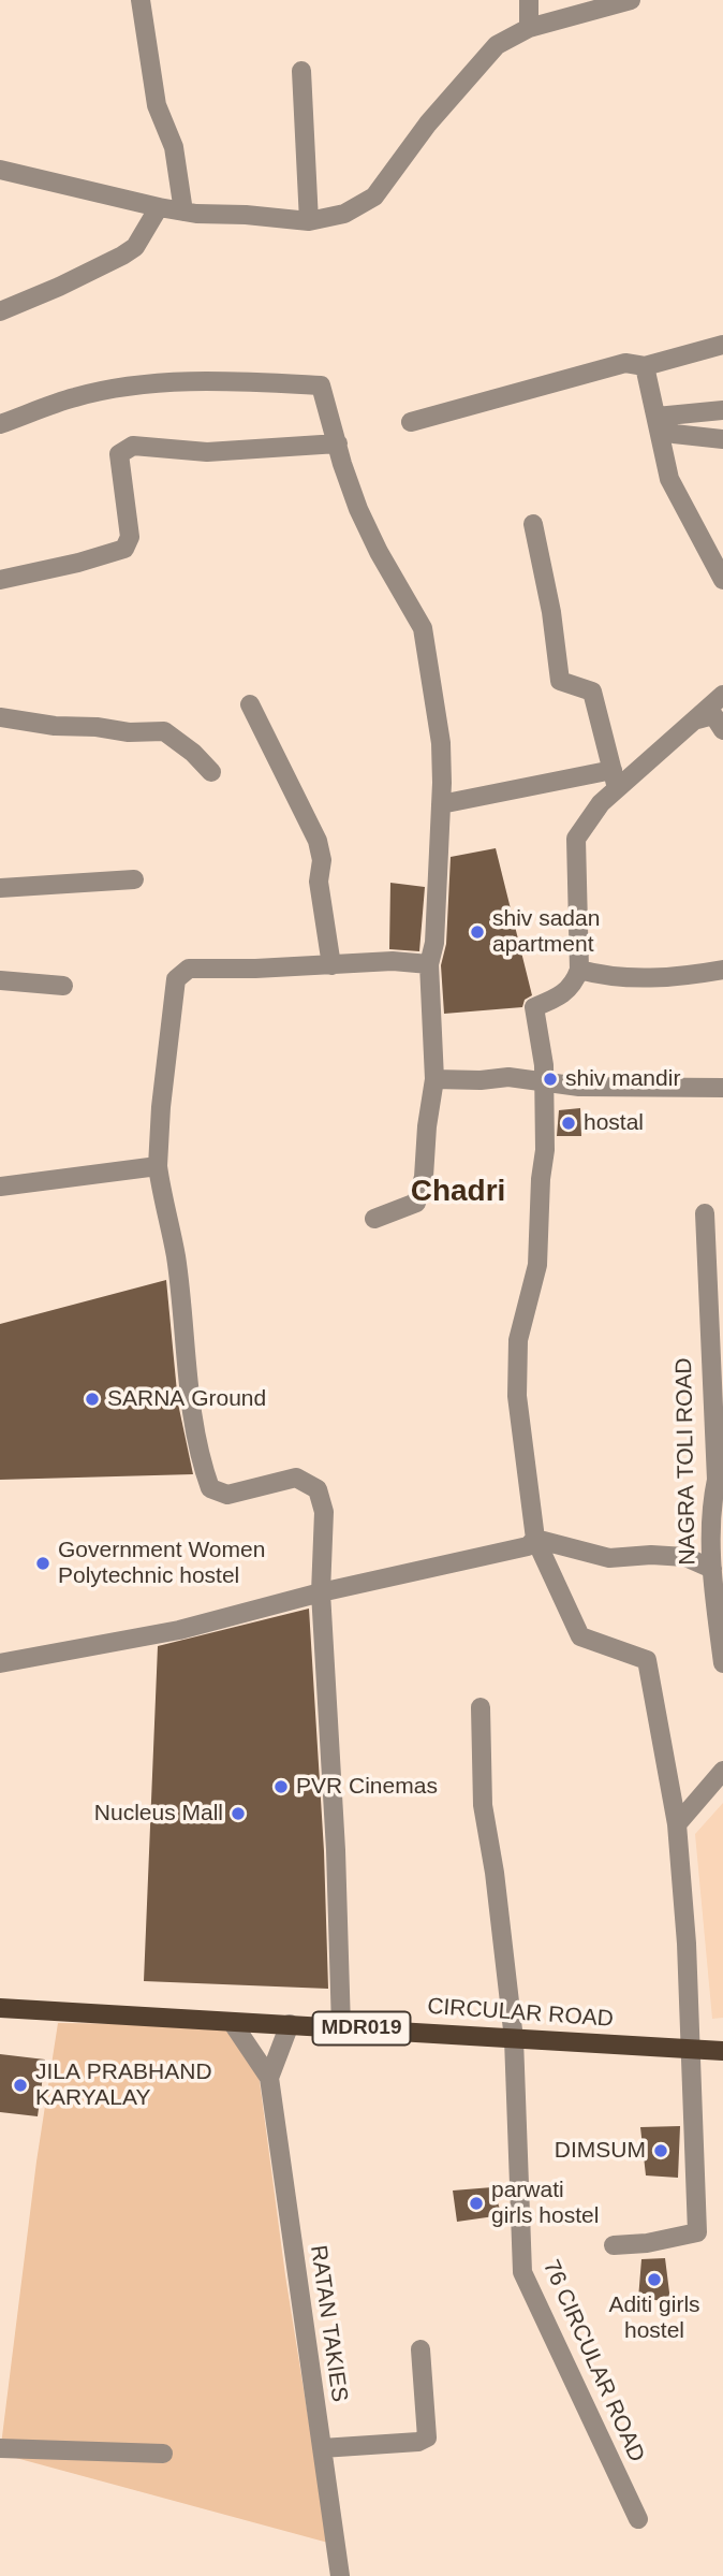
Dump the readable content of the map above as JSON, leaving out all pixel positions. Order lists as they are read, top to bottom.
{
  "streets": {
    "main road": ["CIRCULAR ROAD", "MDR019"],
    "street": ["NAGRA TOLI ROAD", "RATAN TAKIES", "76 CIRCULAR ROAD"]
  },
  "crossings": [
    ["CIRCULAR ROAD", "RATAN TAKIES"],
    ["CIRCULAR ROAD", "76 CIRCULAR ROAD"]
  ],
  "districts": ["Chadri"],
  "places": [
    "shiv sadan apartment",
    "shiv mandir",
    "hostal",
    "SARNA Ground",
    "Government Women Polytechnic hostel",
    "PVR Cinemas",
    "Nucleus Mall",
    "JILA PRABHAND KARYALAY",
    "DIMSUM",
    "parwati girls hostel",
    "Aditi girls hostel"
  ]
}
